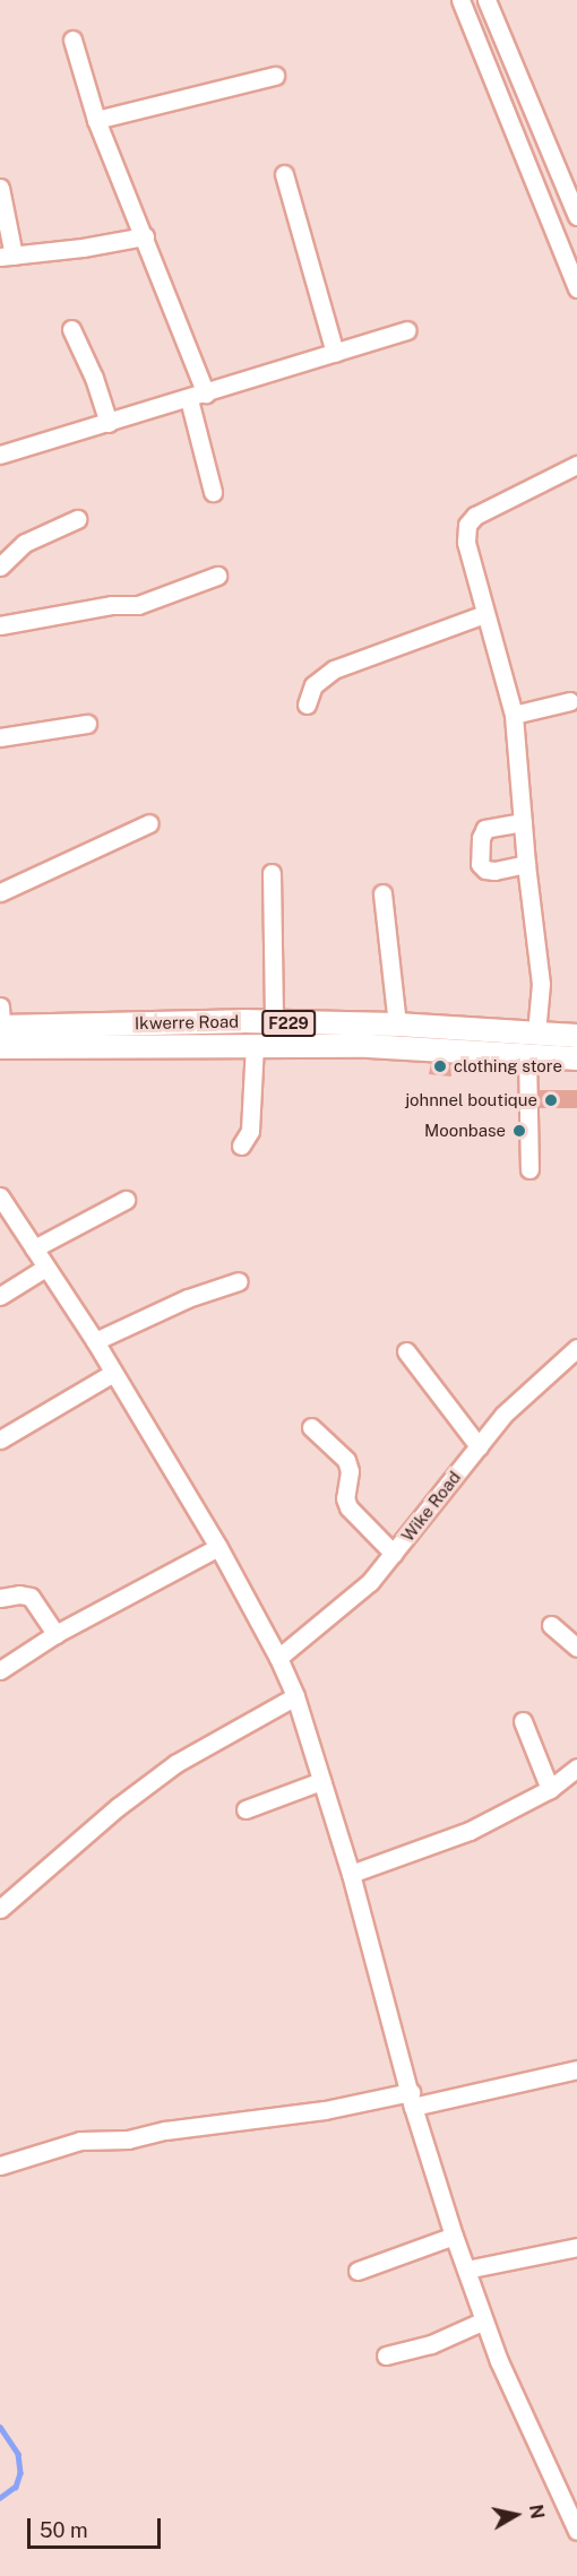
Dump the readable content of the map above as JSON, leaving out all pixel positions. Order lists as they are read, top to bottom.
{
  "streets": {
    "main road": ["Ikwerre Road", "F229"],
    "street": ["Wike Road"]
  },
  "places": ["clothing store", "johnnel boutique", "Moonbase"],
  "scale_bar": "50 m",
  "north": "right"
}
